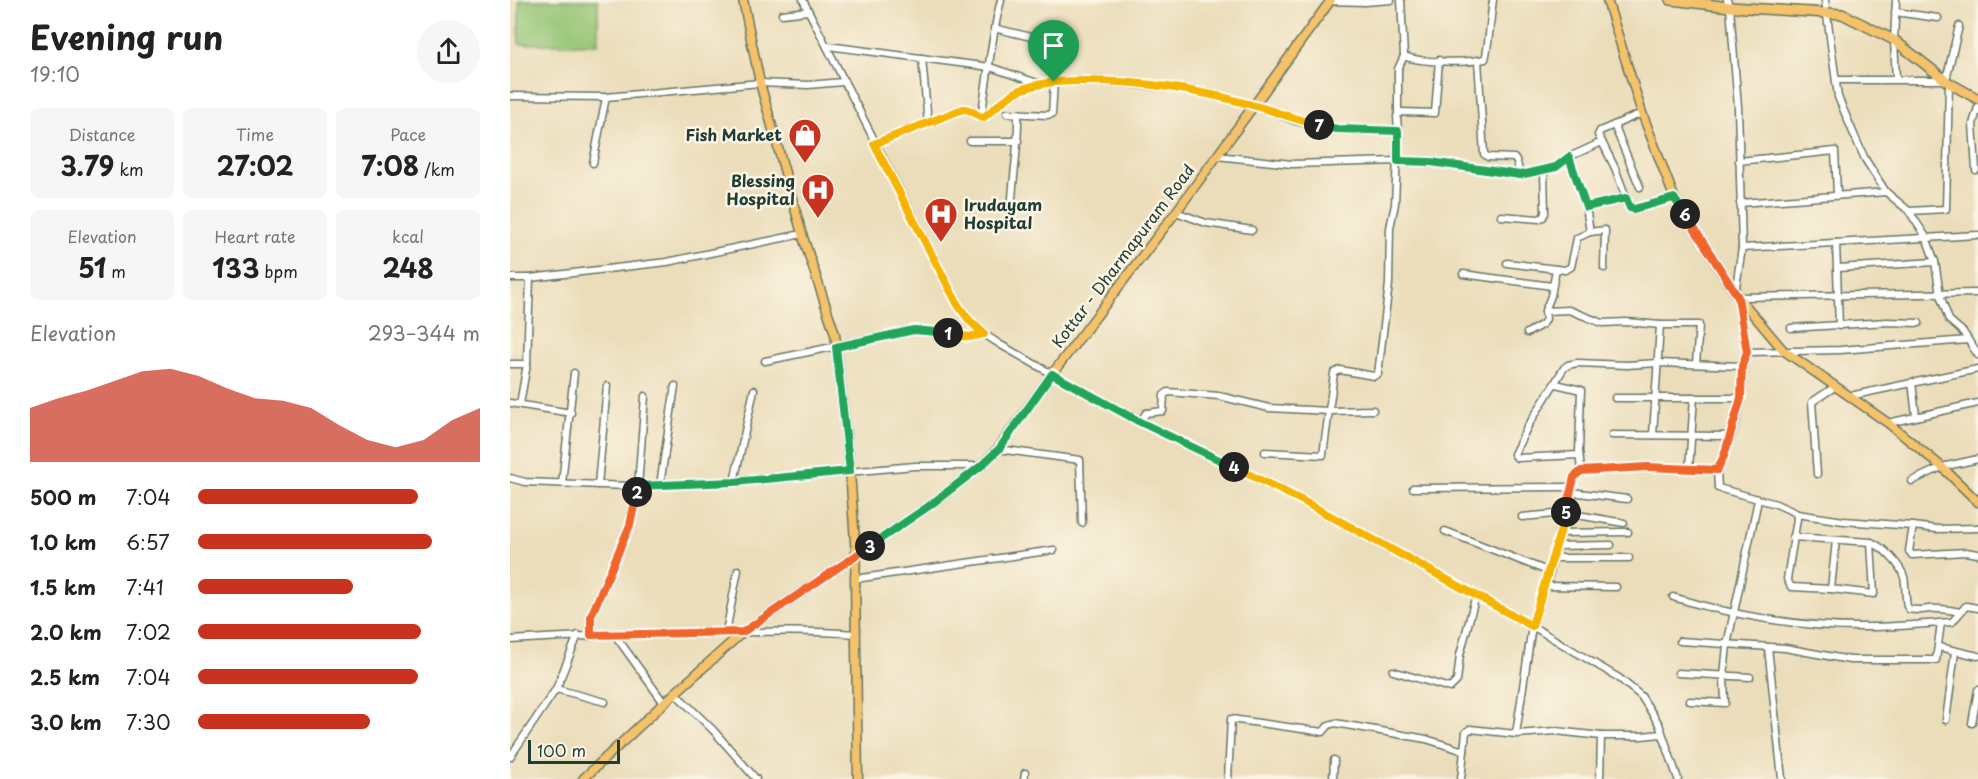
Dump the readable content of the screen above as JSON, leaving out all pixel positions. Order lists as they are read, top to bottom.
{
  "streets": {
    "main road": ["Kottar - Dharmapuram Road"]
  },
  "places": {
    "shop": ["Fish Market"],
    "hospital": ["Blessing Hospital", "Irudayam Hospital"]
  },
  "scale_bar": "100 m",
  "page": {
    "heading": ["Evening run", "19:10"],
    "stats": [
      ["Distance", "3.79 km"],
      ["Time", "27:02"],
      ["Pace", "7:08 /km"],
      ["Elevation", "51 m"],
      ["Heart rate", "133 bpm"],
      ["kcal", "248"]
    ],
    "pins": [
      "7",
      "6",
      "1",
      "4",
      "2",
      "5",
      "3"
    ],
    "chart": ["Elevation", "293–344 m"],
    "list": [
      {
        "name": "500 m",
        "note": "7:04"
      },
      {
        "name": "1.0 km",
        "note": "6:57"
      },
      {
        "name": "1.5 km",
        "note": "7:41"
      },
      {
        "name": "2.0 km",
        "note": "7:02"
      },
      {
        "name": "2.5 km",
        "note": "7:04"
      },
      {
        "name": "3.0 km",
        "note": "7:30"
      }
    ],
    "scale": "100 m"
  }
}
